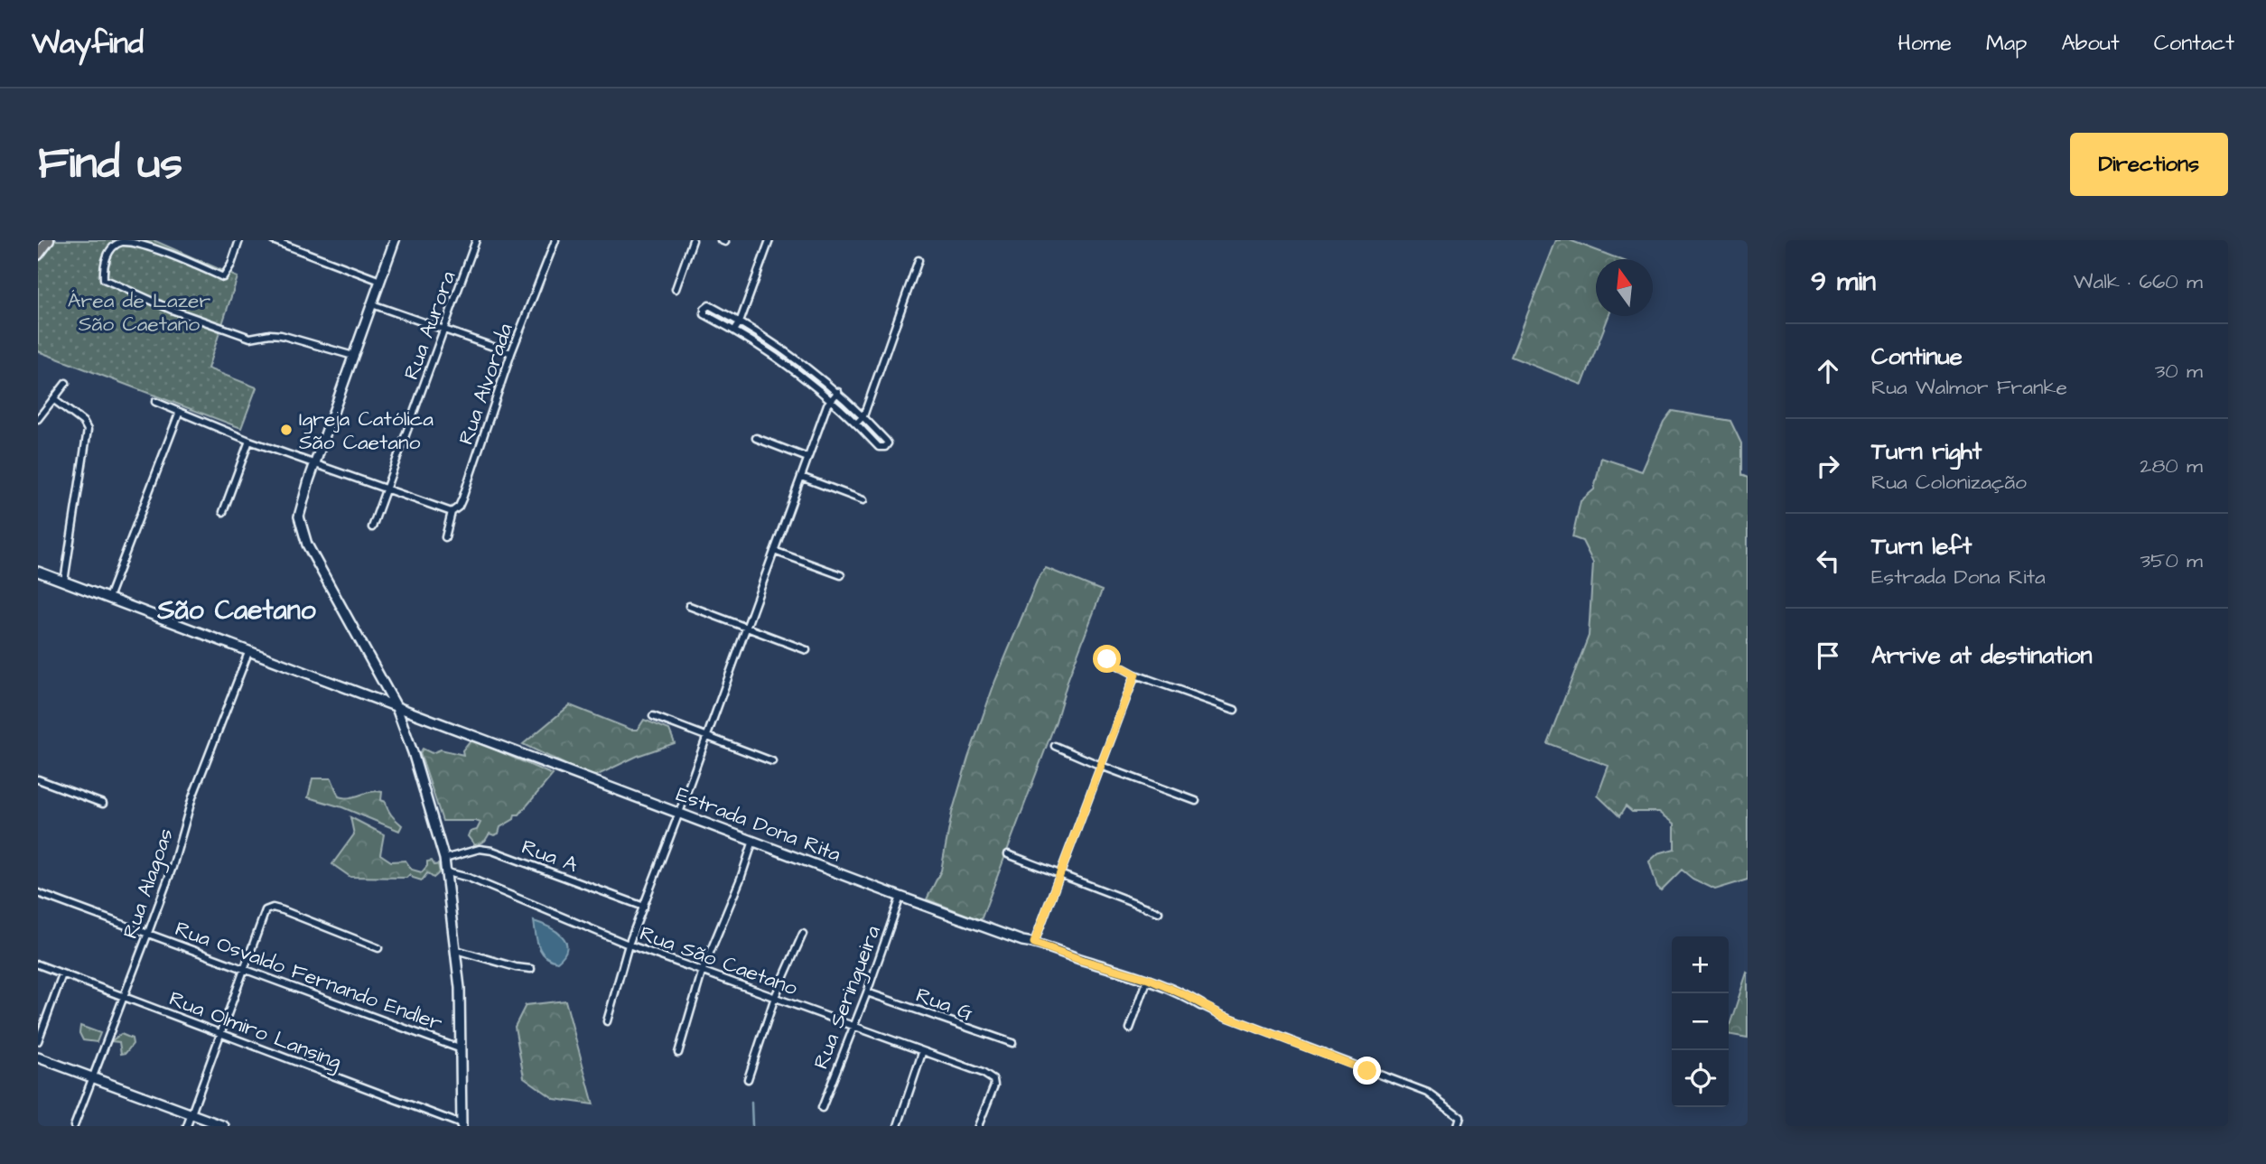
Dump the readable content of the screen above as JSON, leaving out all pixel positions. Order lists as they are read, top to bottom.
{
  "streets": {
    "main road": ["Estrada Dona Rita"],
    "street": [
      "Rua Aurora",
      "Rua Alvorada",
      "Rua A",
      "Rua Alagoas",
      "Rua São Caetano",
      "Rua Osvaldo Fernando Endler",
      "Rua Seringueira",
      "Rua G",
      "Rua Olmiro Lansing"
    ]
  },
  "crossings": [
    ["Estrada Dona Rita", "Rua Alagoas"],
    ["Estrada Dona Rita", "Rua Seringueira"],
    ["Rua Alagoas", "Rua Osvaldo Fernando Endler"],
    ["Rua Alagoas", "Rua Olmiro Lansing"],
    ["Rua São Caetano", "Rua Seringueira"],
    ["Rua Seringueira", "Rua G"]
  ],
  "districts": ["São Caetano"],
  "parks": ["Área de Lazer São Caetano"],
  "places": ["Igreja Católica São Caetano"],
  "north": "top",
  "page": {
    "header": "Wayfind",
    "nav": [
      "Home",
      "Map",
      "About",
      "Contact"
    ],
    "buttons": "Directions",
    "title": "Find us",
    "heading": ["9 min", "Walk · 660 m"],
    "list": [
      ["Continue", "Rua Walmor Franke", "30 m"],
      ["Turn right", "Rua Colonização", "280 m"],
      ["Turn left", "Estrada Dona Rita", "350 m"],
      "Arrive at destination"
    ],
    "map_buttons": ["+", "−"]
  }
}
